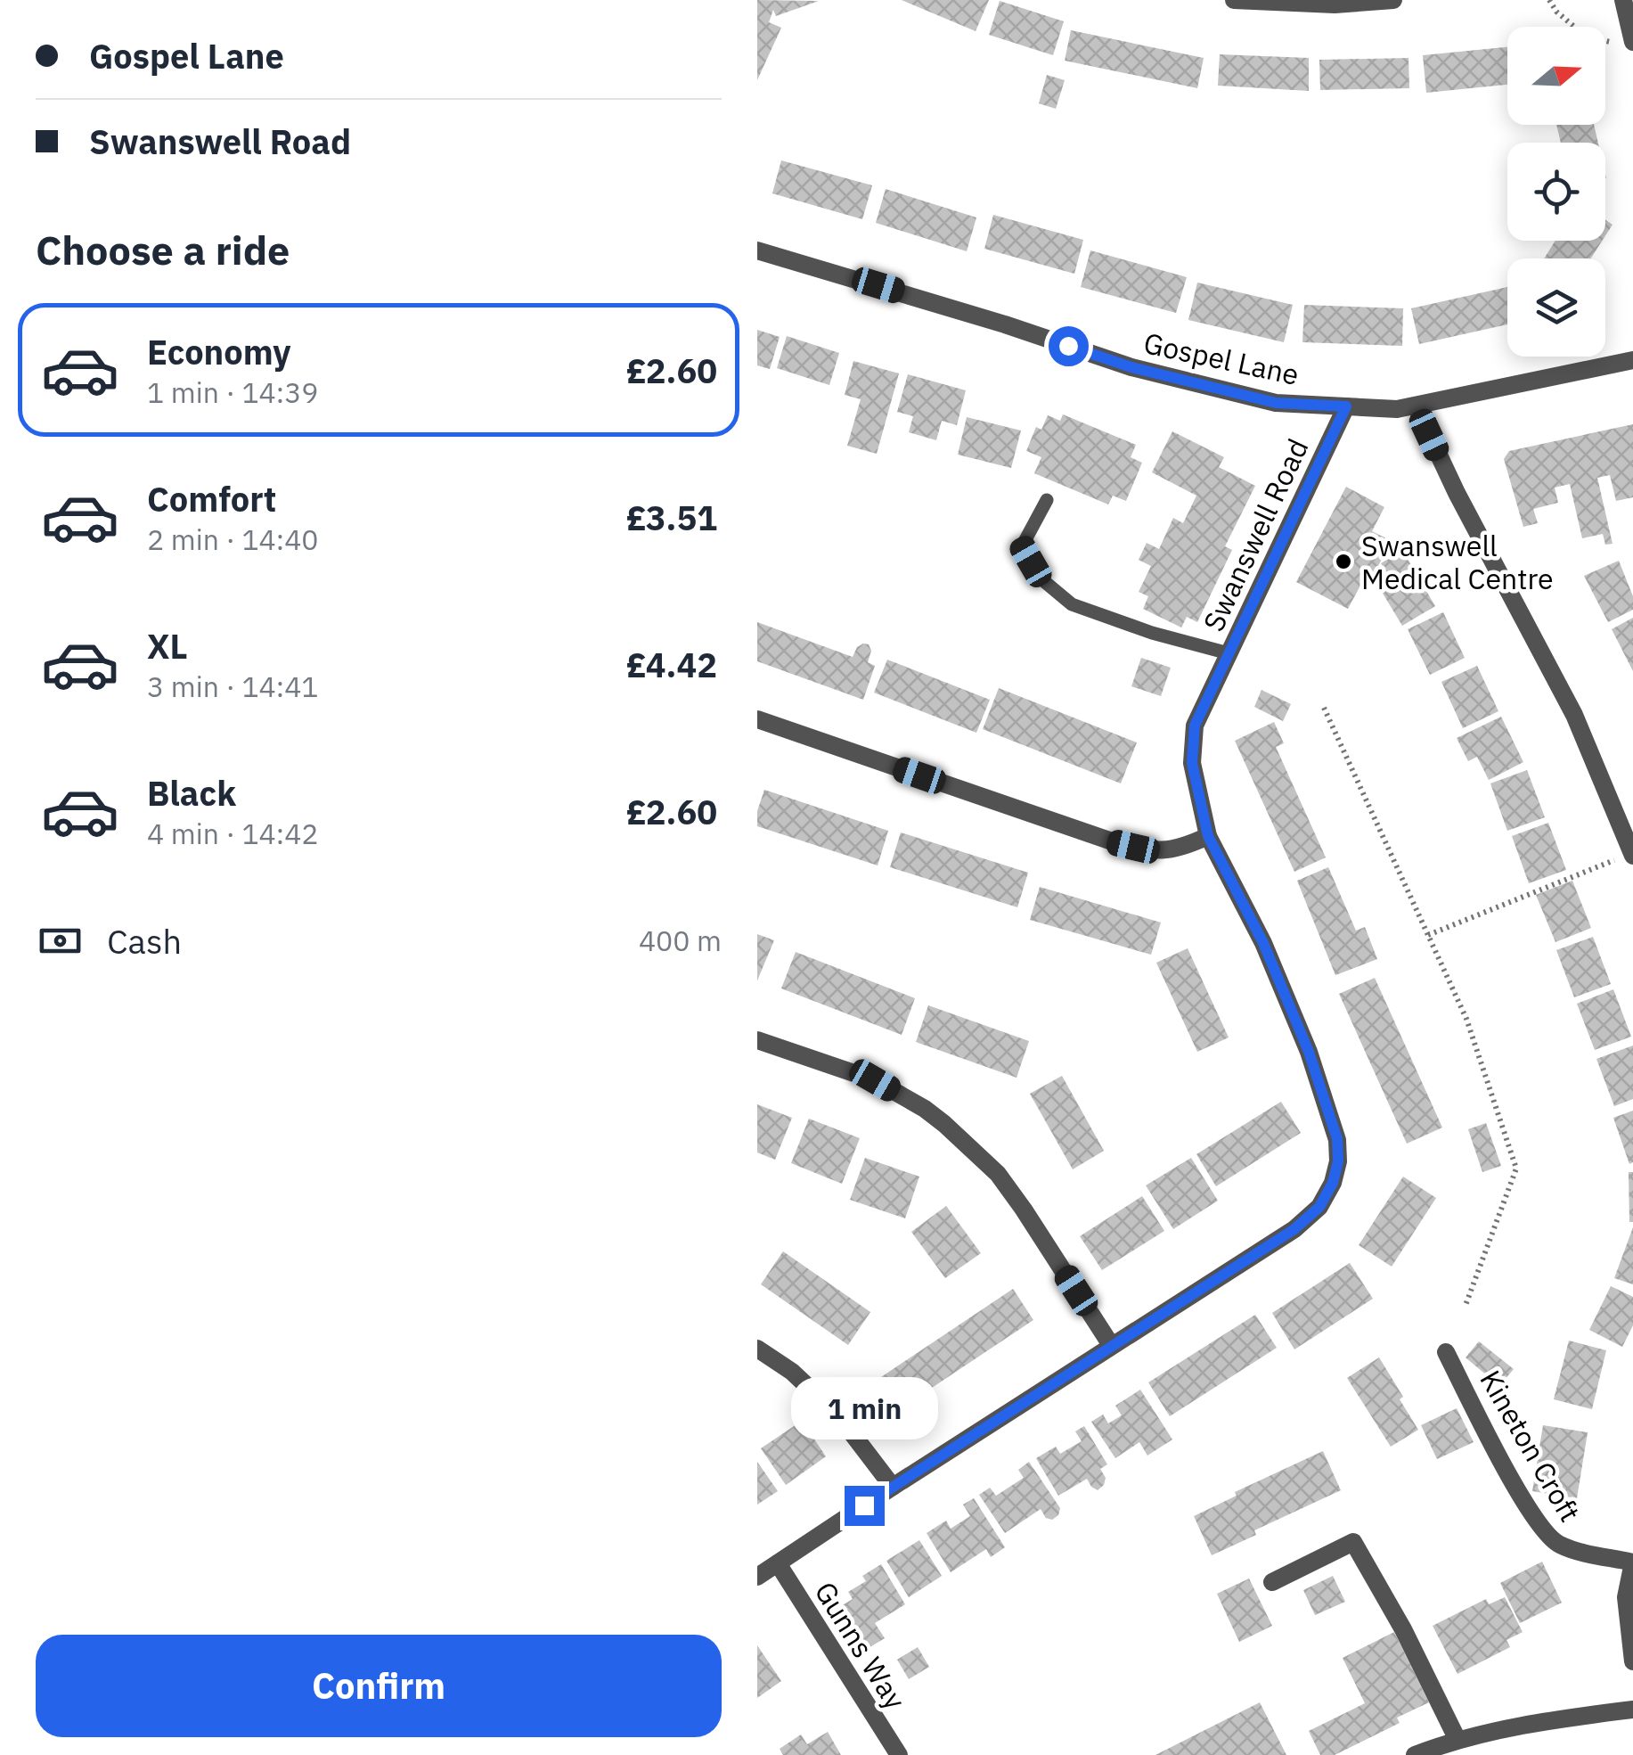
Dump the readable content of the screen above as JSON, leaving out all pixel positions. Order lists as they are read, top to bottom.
{
  "streets": {
    "street": [
      "Gospel Lane",
      "Swanswell Road",
      "Kineton Croft",
      "Gunns Way"
    ]
  },
  "crossings": [
    ["Gospel Lane", "Swanswell Road"],
    ["Swanswell Road", "Gunns Way"]
  ],
  "places": ["Swanswell Medical Centre"],
  "north": "right",
  "page": {
    "banner": ["Gospel Lane", "Swanswell Road"],
    "heading": "Choose a ride",
    "list": [
      {
        "name": "Economy",
        "note": "1 min · 14:39",
        "value": "£2.60"
      },
      {
        "name": "Comfort",
        "note": "2 min · 14:40",
        "value": "£3.51"
      },
      {
        "name": "XL",
        "note": "3 min · 14:41",
        "value": "£4.42"
      },
      {
        "name": "Black",
        "note": "4 min · 14:42",
        "value": "£2.60"
      }
    ],
    "pay": ["Cash", "400 m"],
    "bubble": "1 min",
    "buttons": "Confirm"
  }
}
